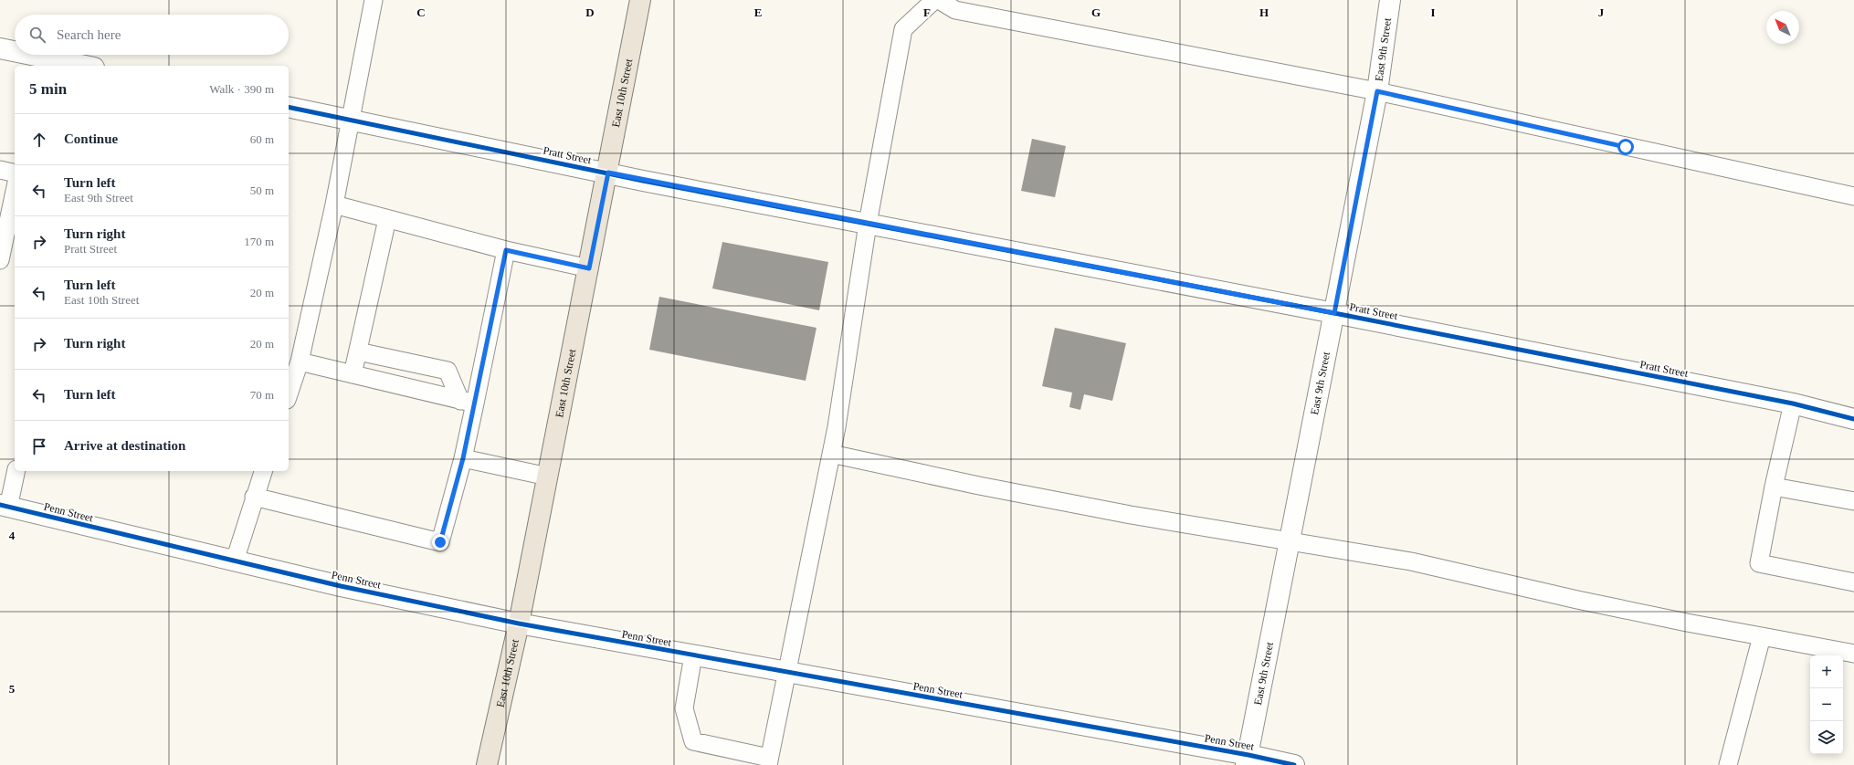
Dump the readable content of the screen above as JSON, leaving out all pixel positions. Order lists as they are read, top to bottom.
{
  "streets": {
    "main road": ["East 10th Street"],
    "street": ["East 9th Street", "Pratt Street", "Penn Street"]
  },
  "crossings": [
    ["East 9th Street", "Pratt Street"],
    ["East 9th Street", "Penn Street"],
    ["East 10th Street", "Pratt Street"],
    ["East 10th Street", "Penn Street"]
  ],
  "north": "top left",
  "page": {
    "search": "Search here",
    "heading": ["5 min", "Walk · 390 m"],
    "list": [
      ["Continue", "60 m"],
      ["Turn left", "East 9th Street", "50 m"],
      ["Turn right", "Pratt Street", "170 m"],
      ["Turn left", "East 10th Street", "20 m"],
      ["Turn right", "20 m"],
      ["Turn left", "70 m"],
      "Arrive at destination"
    ],
    "map_buttons": ["+", "−"]
  },
  "grid": {
    "columns": [
      "C",
      "D",
      "E",
      "F",
      "G",
      "H",
      "I",
      "J"
    ],
    "rows": ["4", "5"]
  }
}
